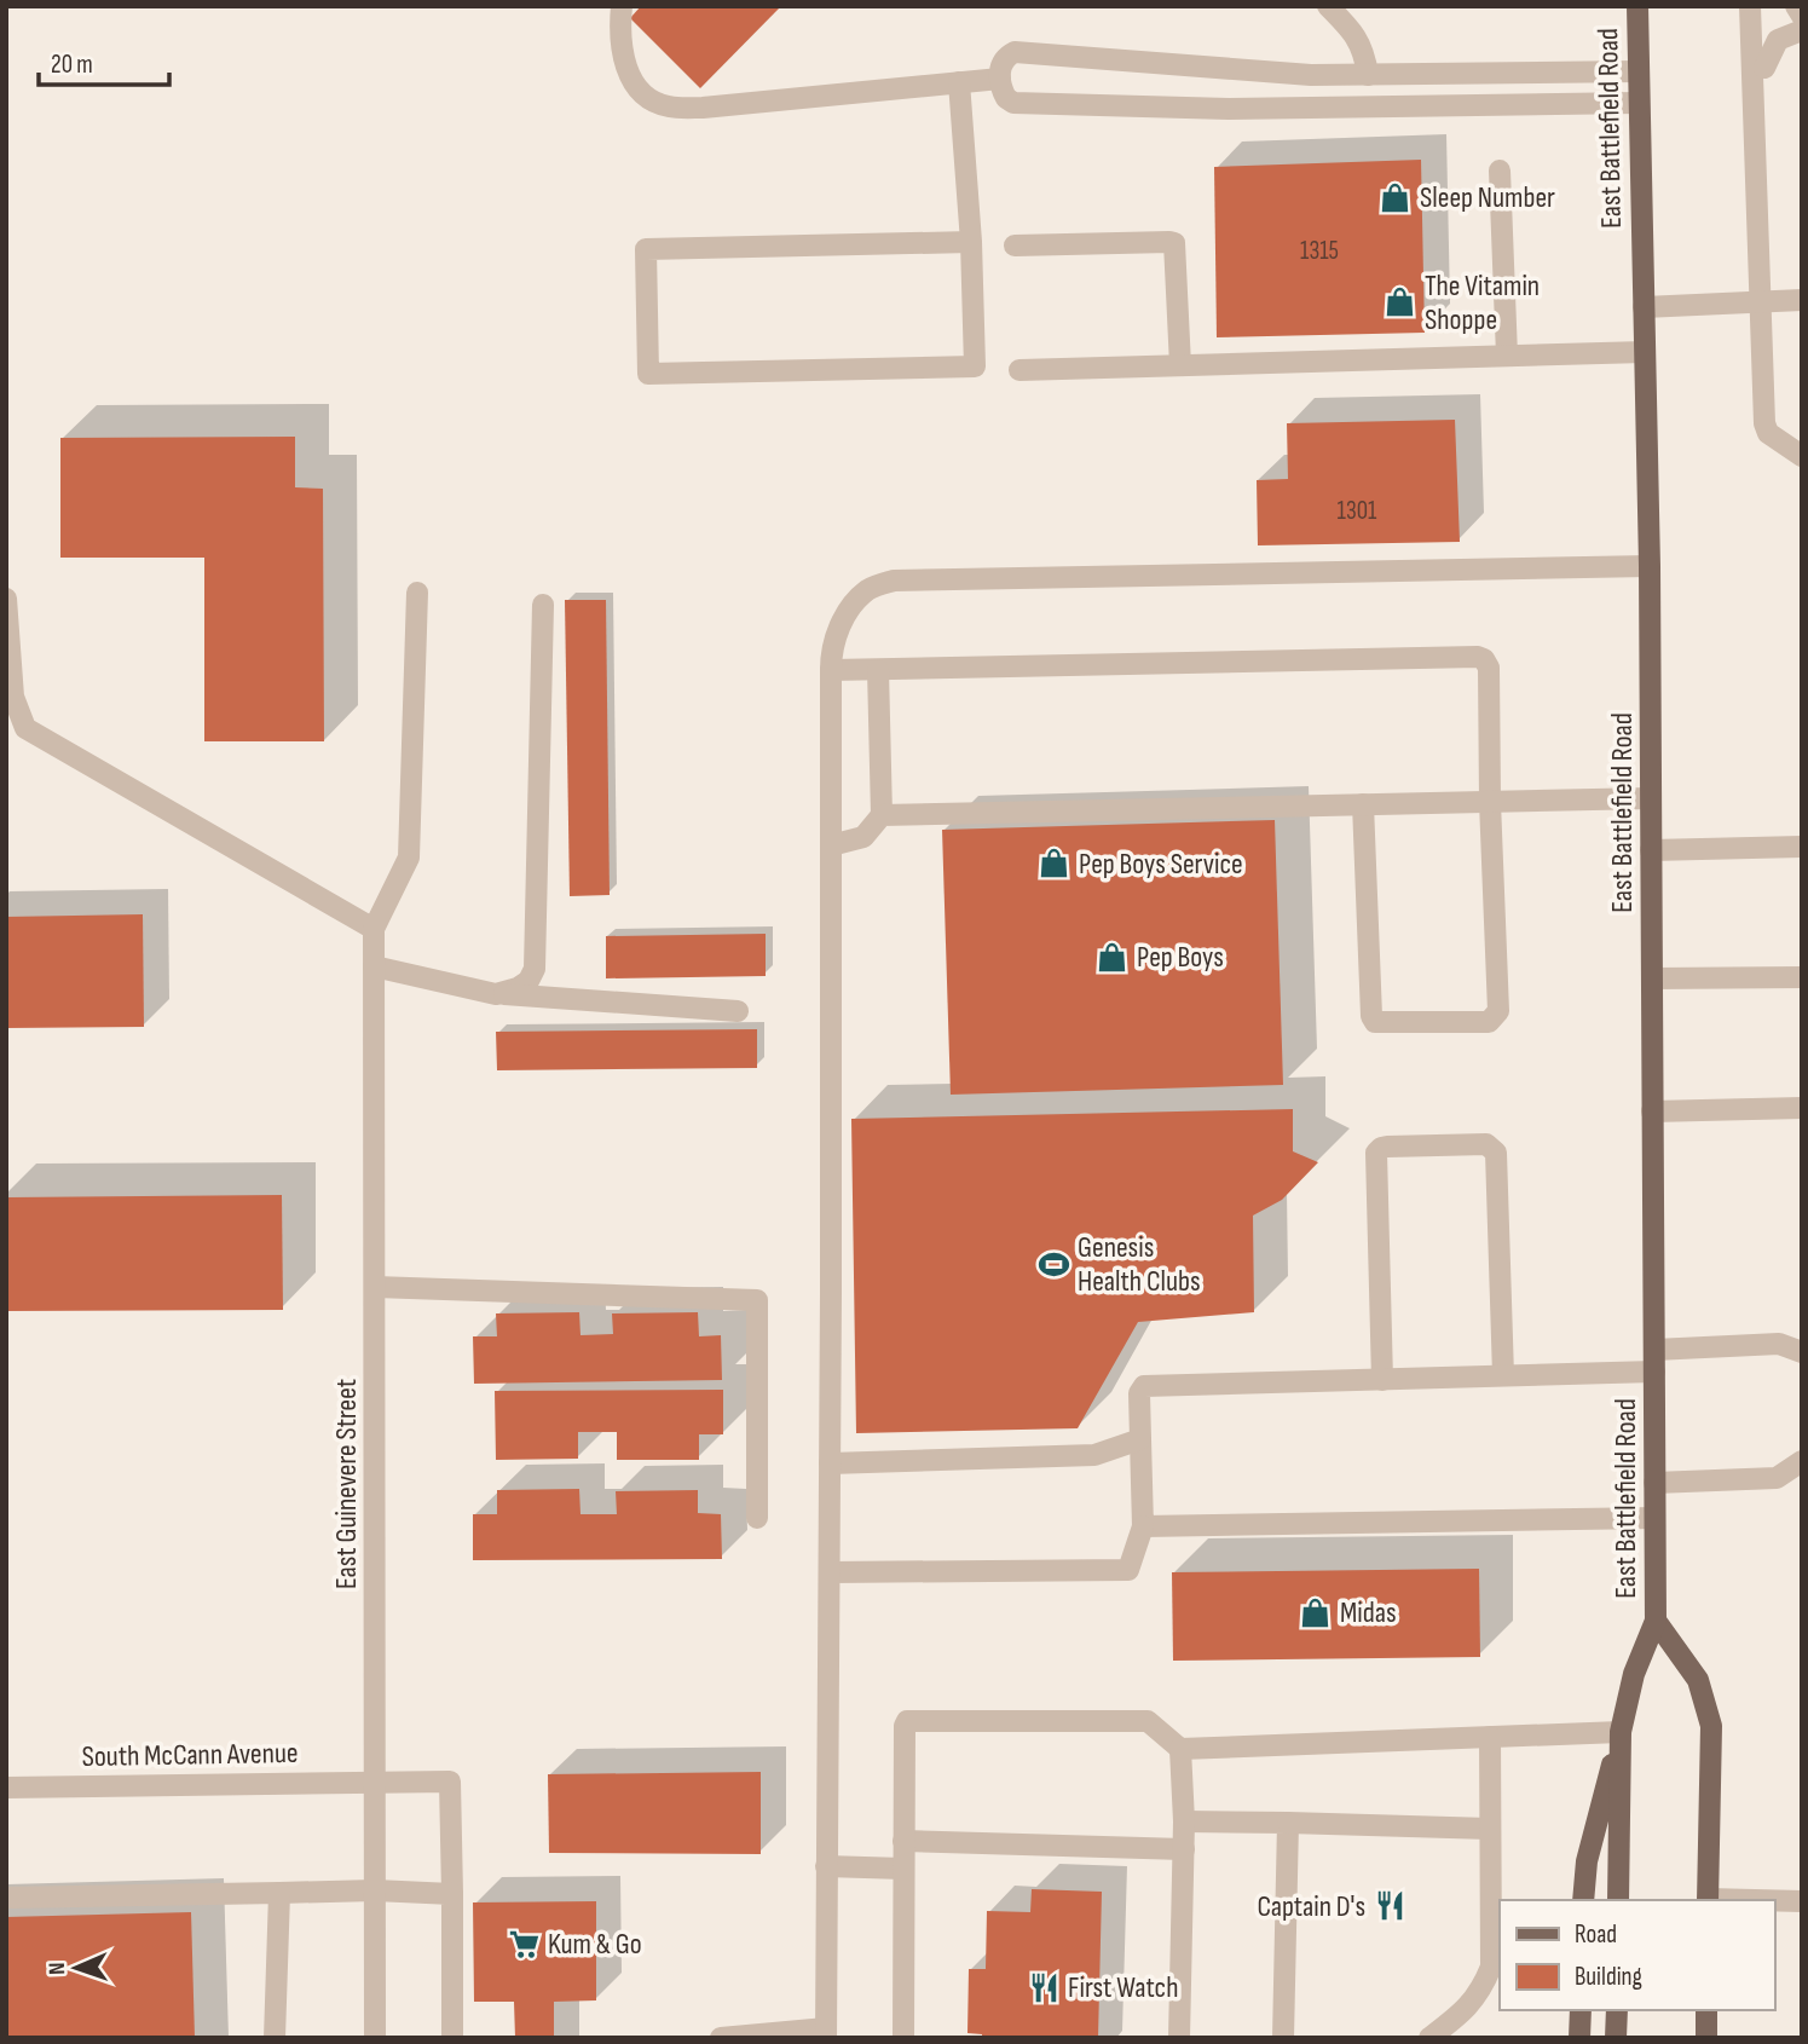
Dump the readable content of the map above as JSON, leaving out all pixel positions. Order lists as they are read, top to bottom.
{
  "streets": {
    "main road": ["East Battlefield Road"],
    "street": ["East Guinevere Street", "South McCann Avenue"]
  },
  "crossings": [
    ["East Guinevere Street", "South McCann Avenue"]
  ],
  "places": {
    "shop": [
      "Sleep Number",
      "The Vitamin Shoppe",
      "Pep Boys Service",
      "Pep Boys",
      "Midas"
    ],
    "sports": ["Genesis Health Clubs"],
    "restaurant": ["Captain D's", "First Watch"],
    "supermarket": ["Kum & Go"]
  },
  "house_numbers": ["1315", "1301"],
  "legend": ["Road", "Building"],
  "scale_bar": "20 m",
  "north": "left"
}
